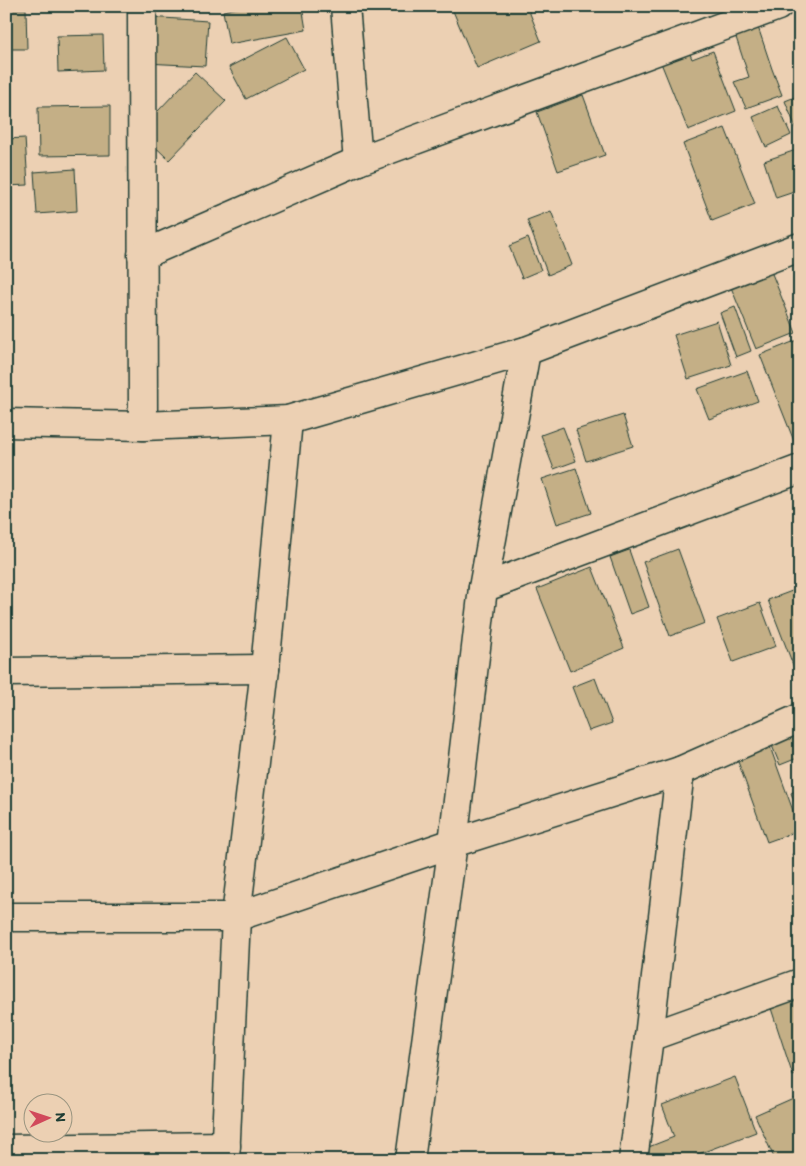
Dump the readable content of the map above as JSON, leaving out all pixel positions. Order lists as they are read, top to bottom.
{
  "north": "right"
}
